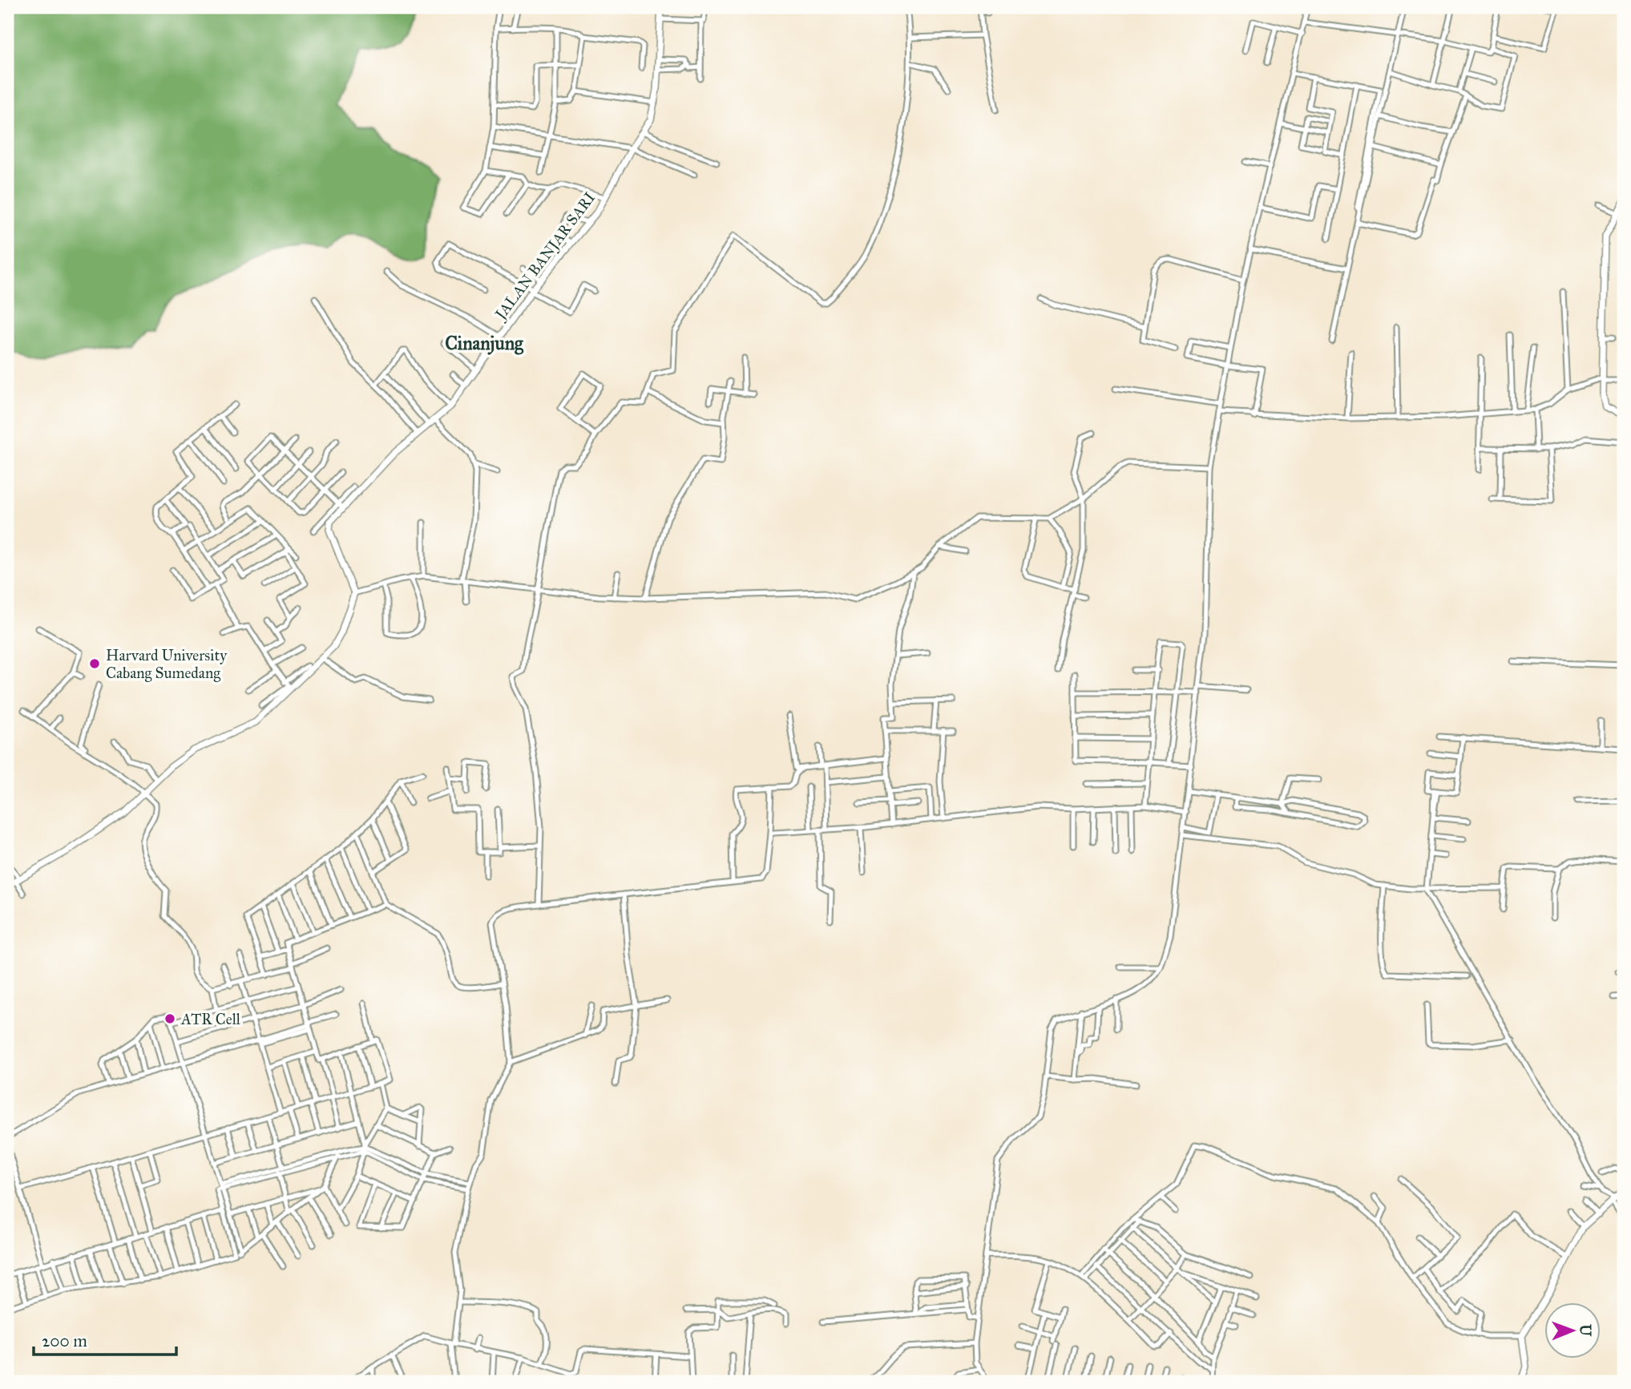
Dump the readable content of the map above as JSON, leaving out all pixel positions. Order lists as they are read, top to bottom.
{
  "streets": {
    "street": ["JALAN BANJAR SARI"]
  },
  "districts": ["Cinanjung"],
  "places": ["Harvard University Cabang Sumedang", "ATR Cell"],
  "scale_bar": "200 m",
  "north": "right"
}
